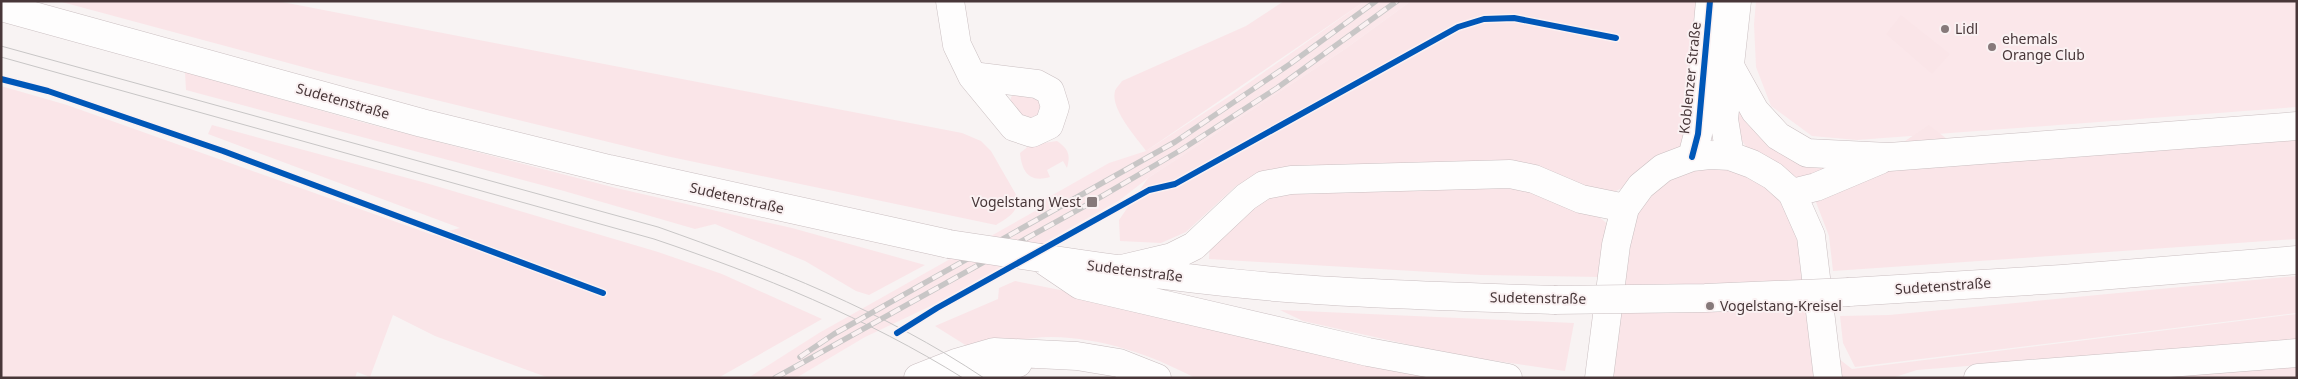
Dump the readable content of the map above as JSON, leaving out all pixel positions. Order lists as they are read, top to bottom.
{
  "streets": {
    "main road": ["Koblenzer Straße", "Sudetenstraße"]
  },
  "places": {
    "other": ["Lidl", "ehemals Orange Club", "Vogelstang-Kreisel"],
    "transit": ["Vogelstang West"]
  }
}
